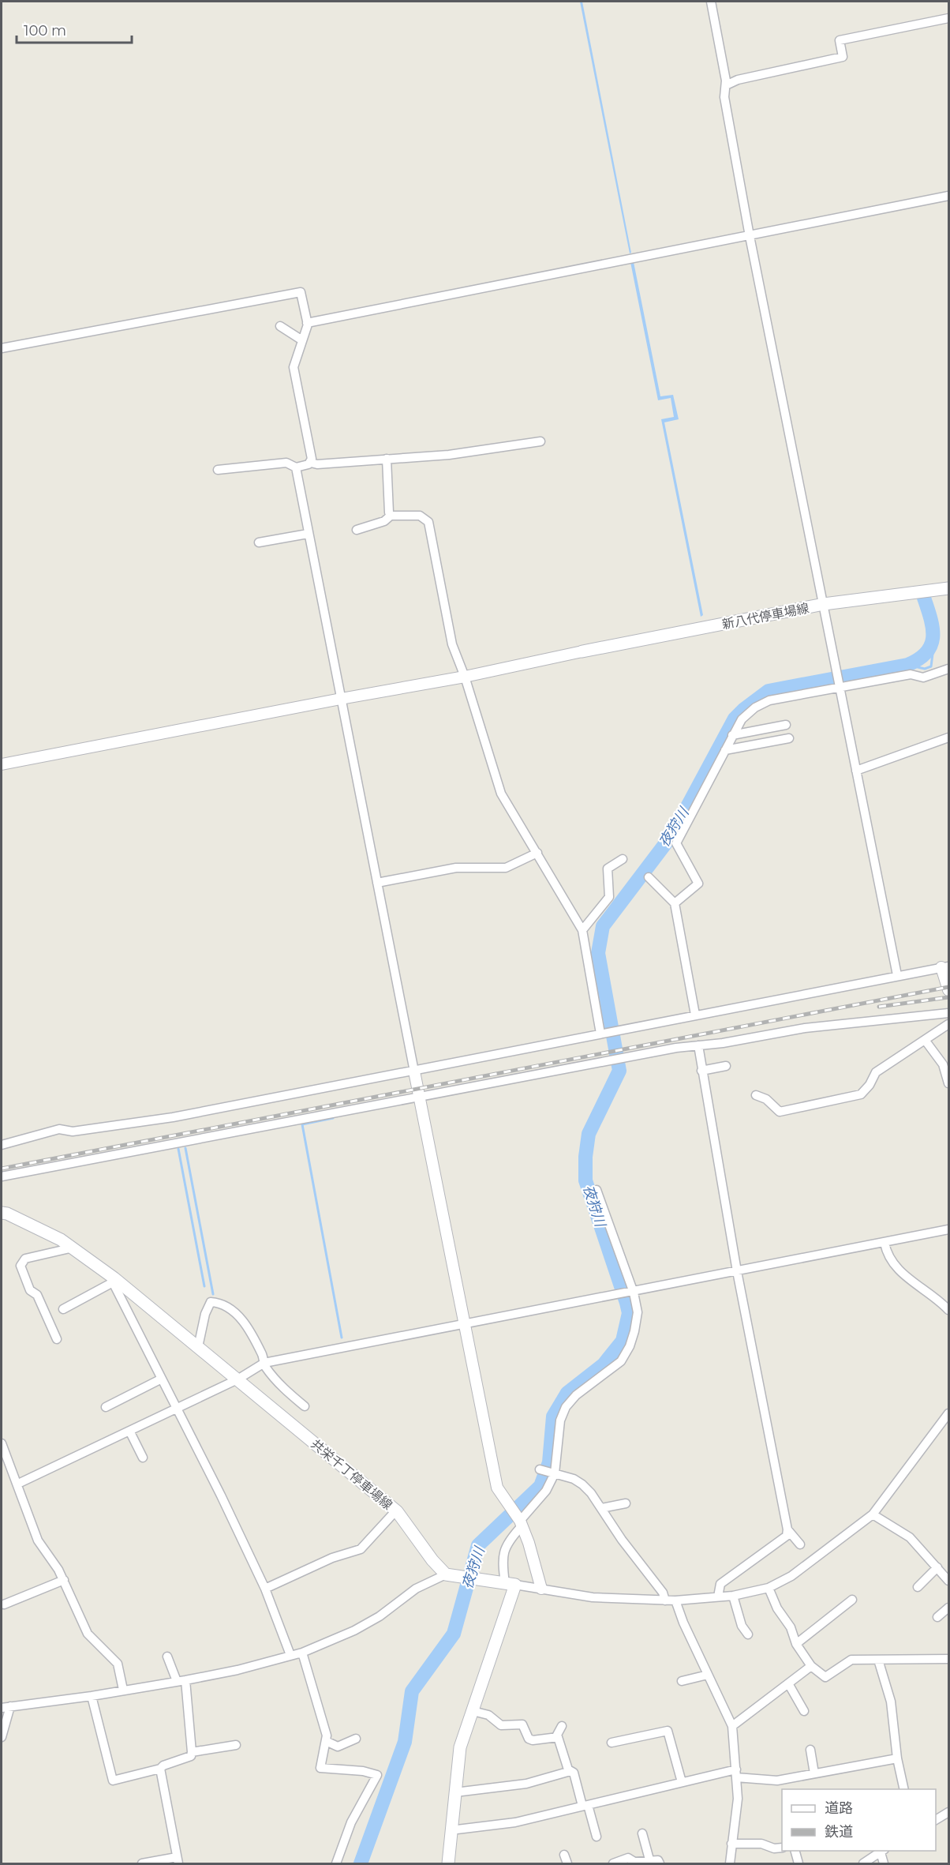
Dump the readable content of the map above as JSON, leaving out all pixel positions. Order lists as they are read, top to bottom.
{
  "streets": {
    "main road": ["新八代停車場線", "共栄千丁停車場線"]
  },
  "water": ["夜狩川"],
  "legend": ["道路", "鉄道"],
  "scale_bar": "100 m"
}
